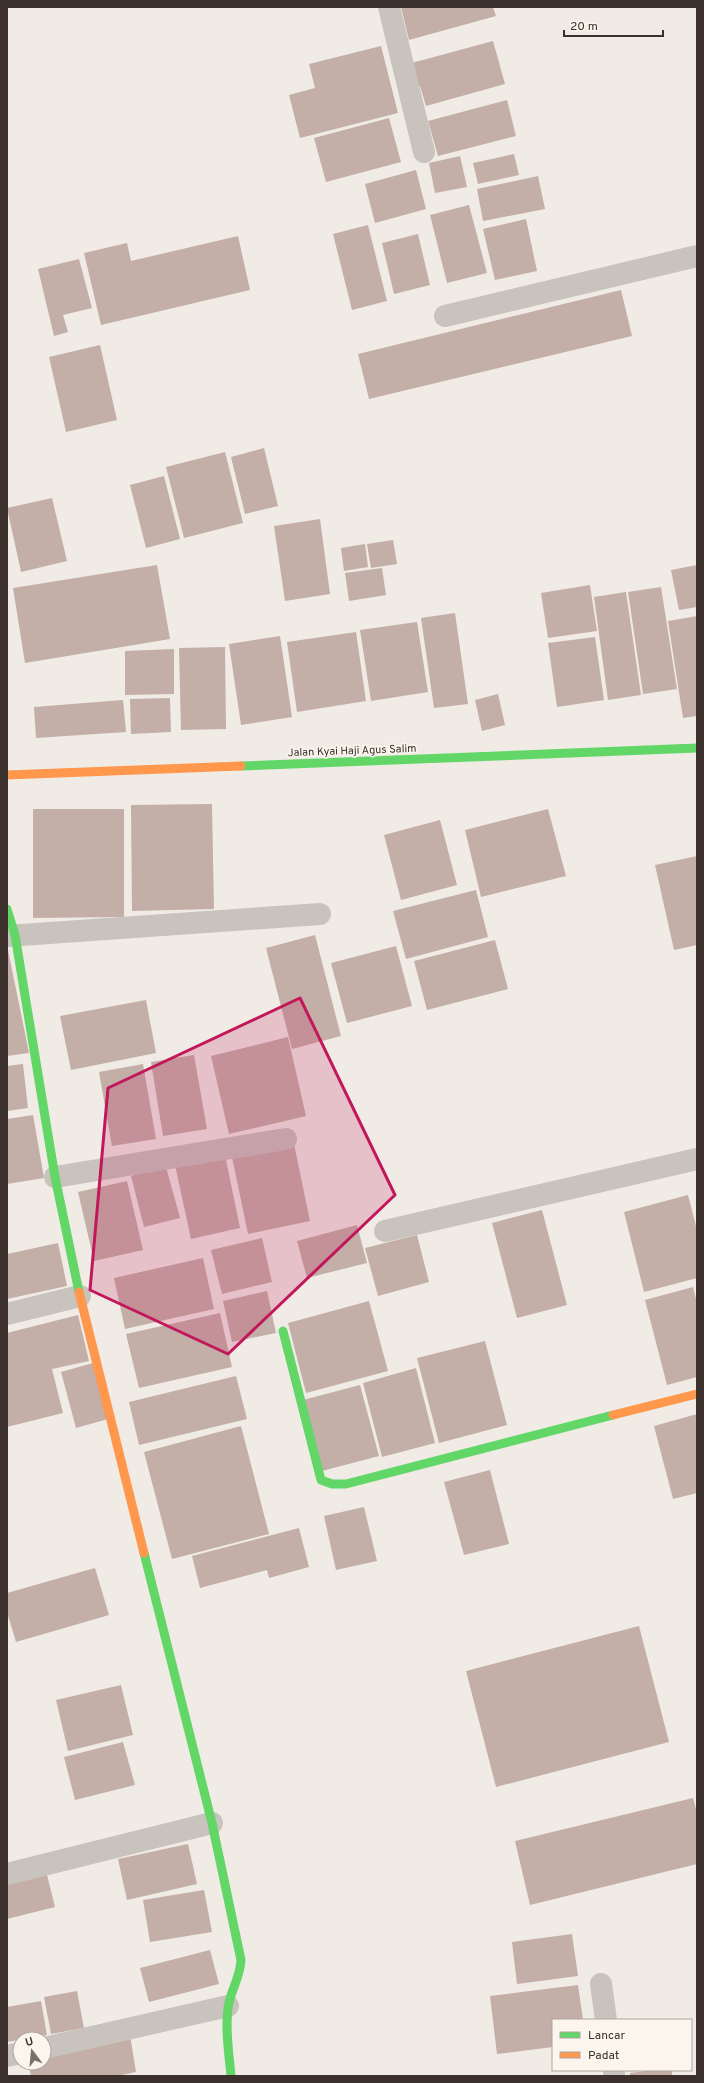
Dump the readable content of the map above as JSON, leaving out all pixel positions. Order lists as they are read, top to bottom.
{
  "streets": {
    "street": ["Jalan Kyai Haji Agus Salim"]
  },
  "legend": ["Lancar", "Padat"],
  "scale_bar": "20 m",
  "north": "top"
}
